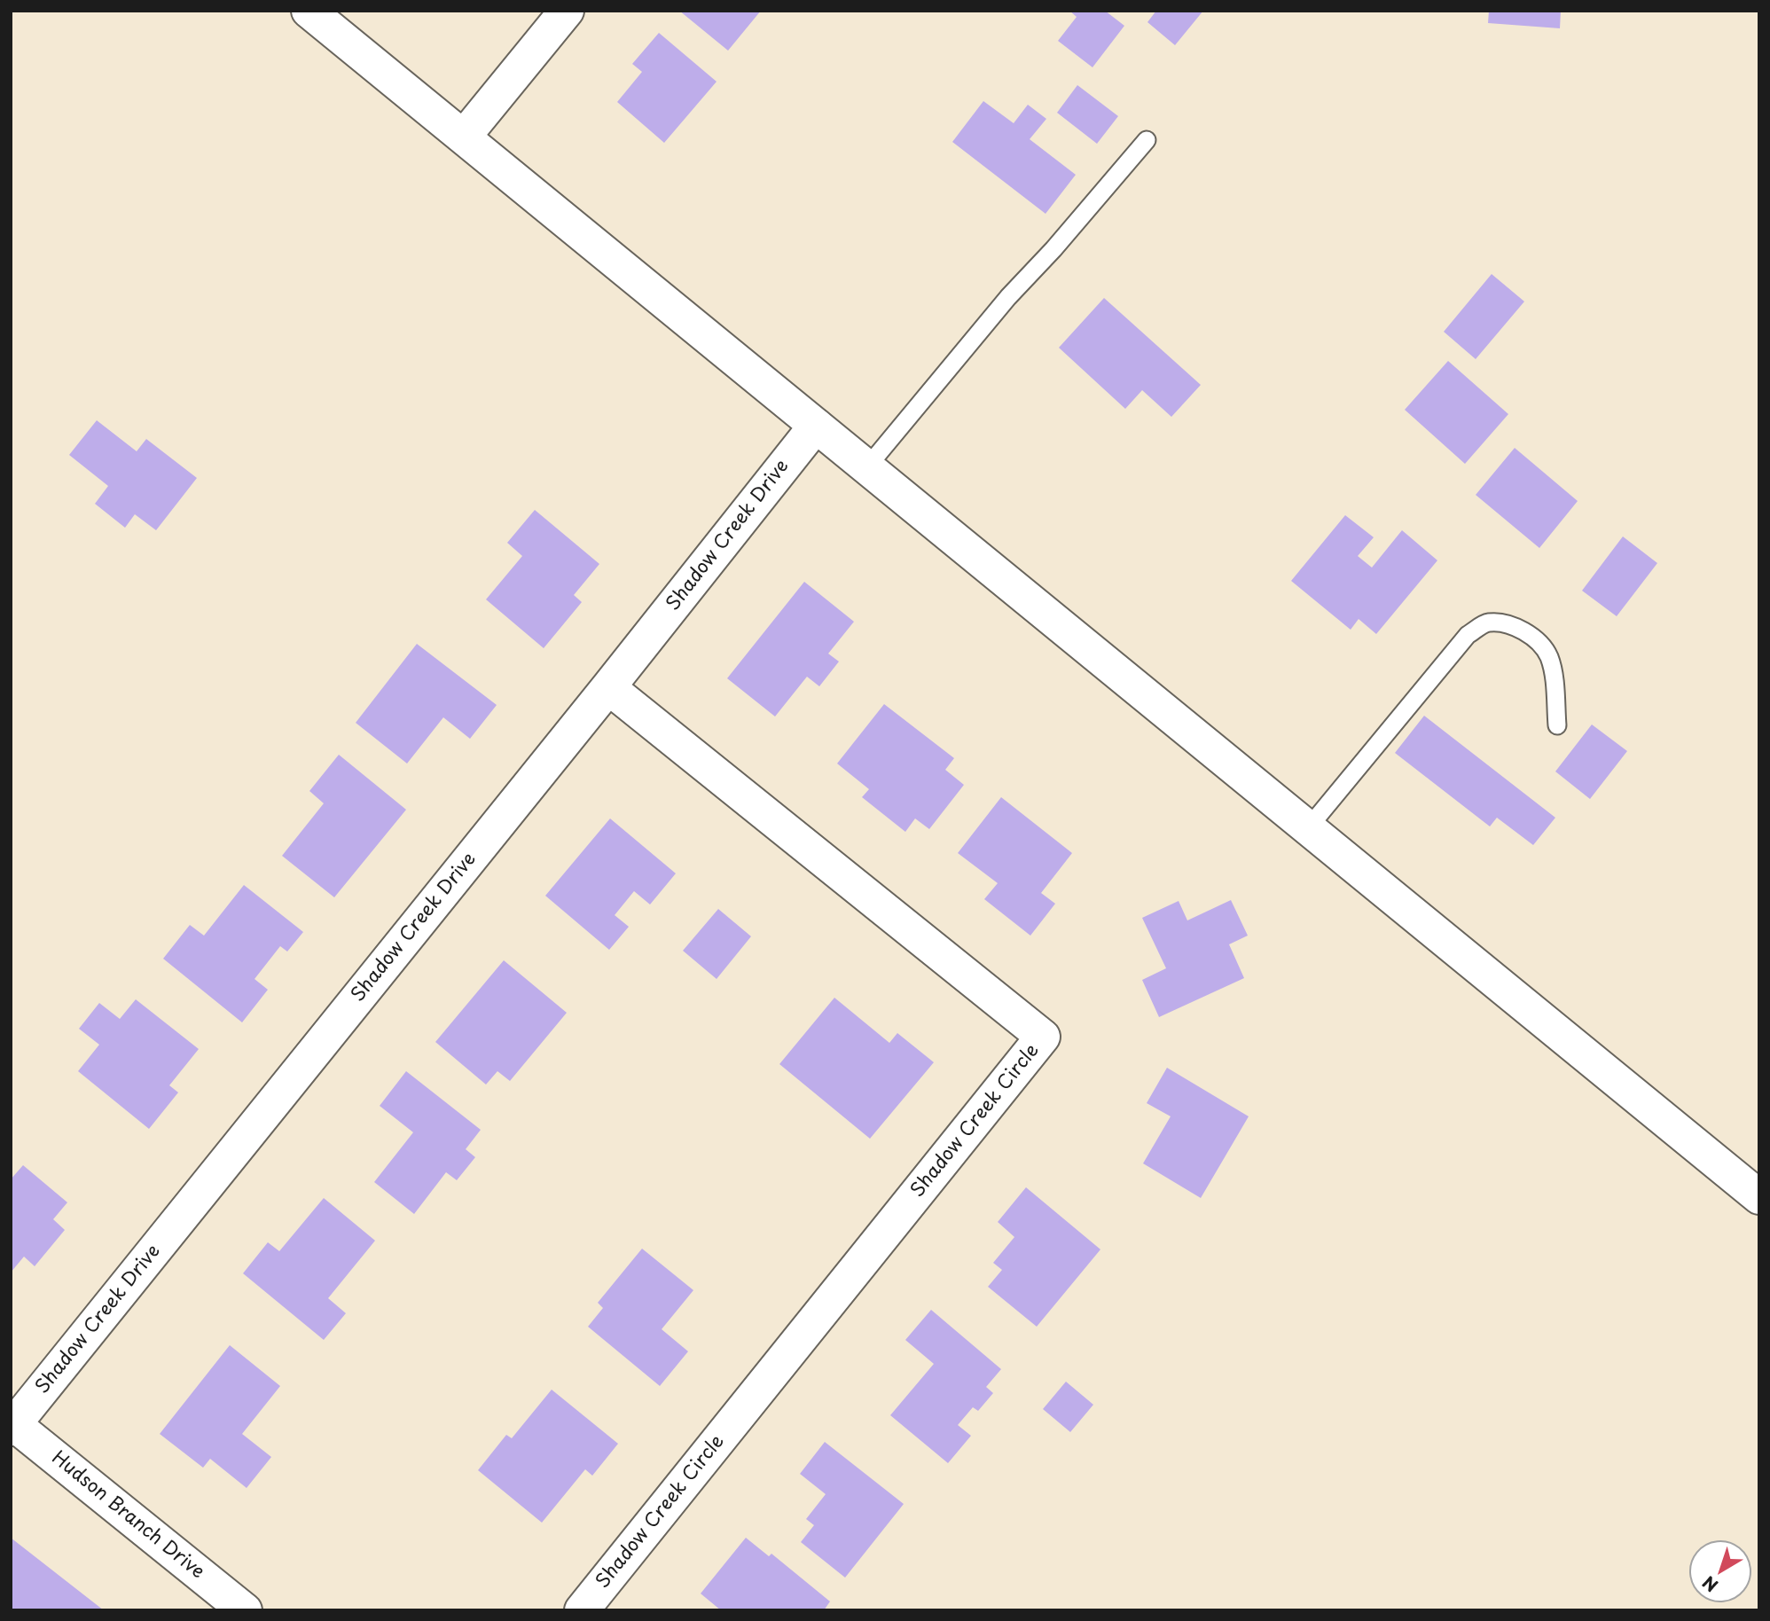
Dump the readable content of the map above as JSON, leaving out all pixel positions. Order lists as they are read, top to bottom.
{
  "streets": {
    "street": ["Shadow Creek Drive", "Shadow Creek Circle", "Hudson Branch Drive"]
  },
  "crossings": [
    ["Shadow Creek Drive", "Shadow Creek Circle"],
    ["Shadow Creek Drive", "Hudson Branch Drive"]
  ],
  "north": "bottom left"
}
